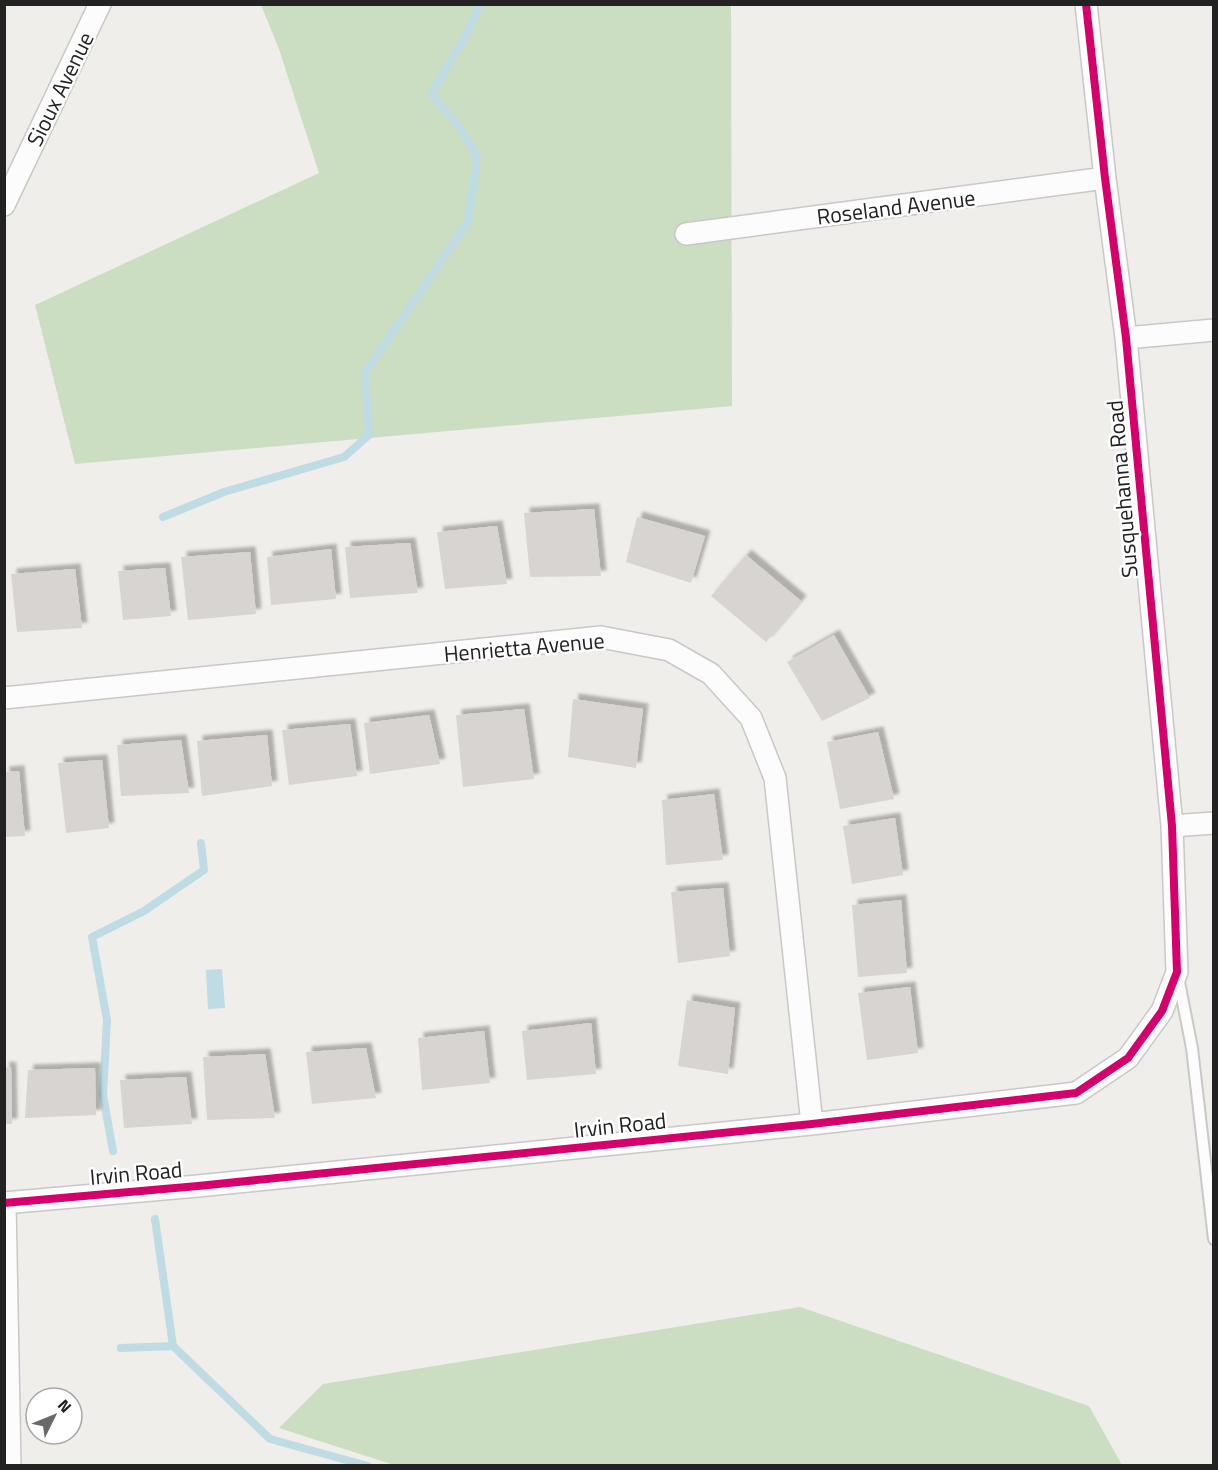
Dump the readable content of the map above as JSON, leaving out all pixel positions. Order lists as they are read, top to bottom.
{
  "streets": {
    "street": [
      "Sioux Avenue",
      "Roseland Avenue",
      "Susquehanna Road",
      "Henrietta Avenue",
      "Irvin Road"
    ]
  },
  "crossings": [
    ["Roseland Avenue", "Susquehanna Road"],
    ["Susquehanna Road", "Irvin Road"],
    ["Henrietta Avenue", "Irvin Road"]
  ],
  "north": "top right"
}
